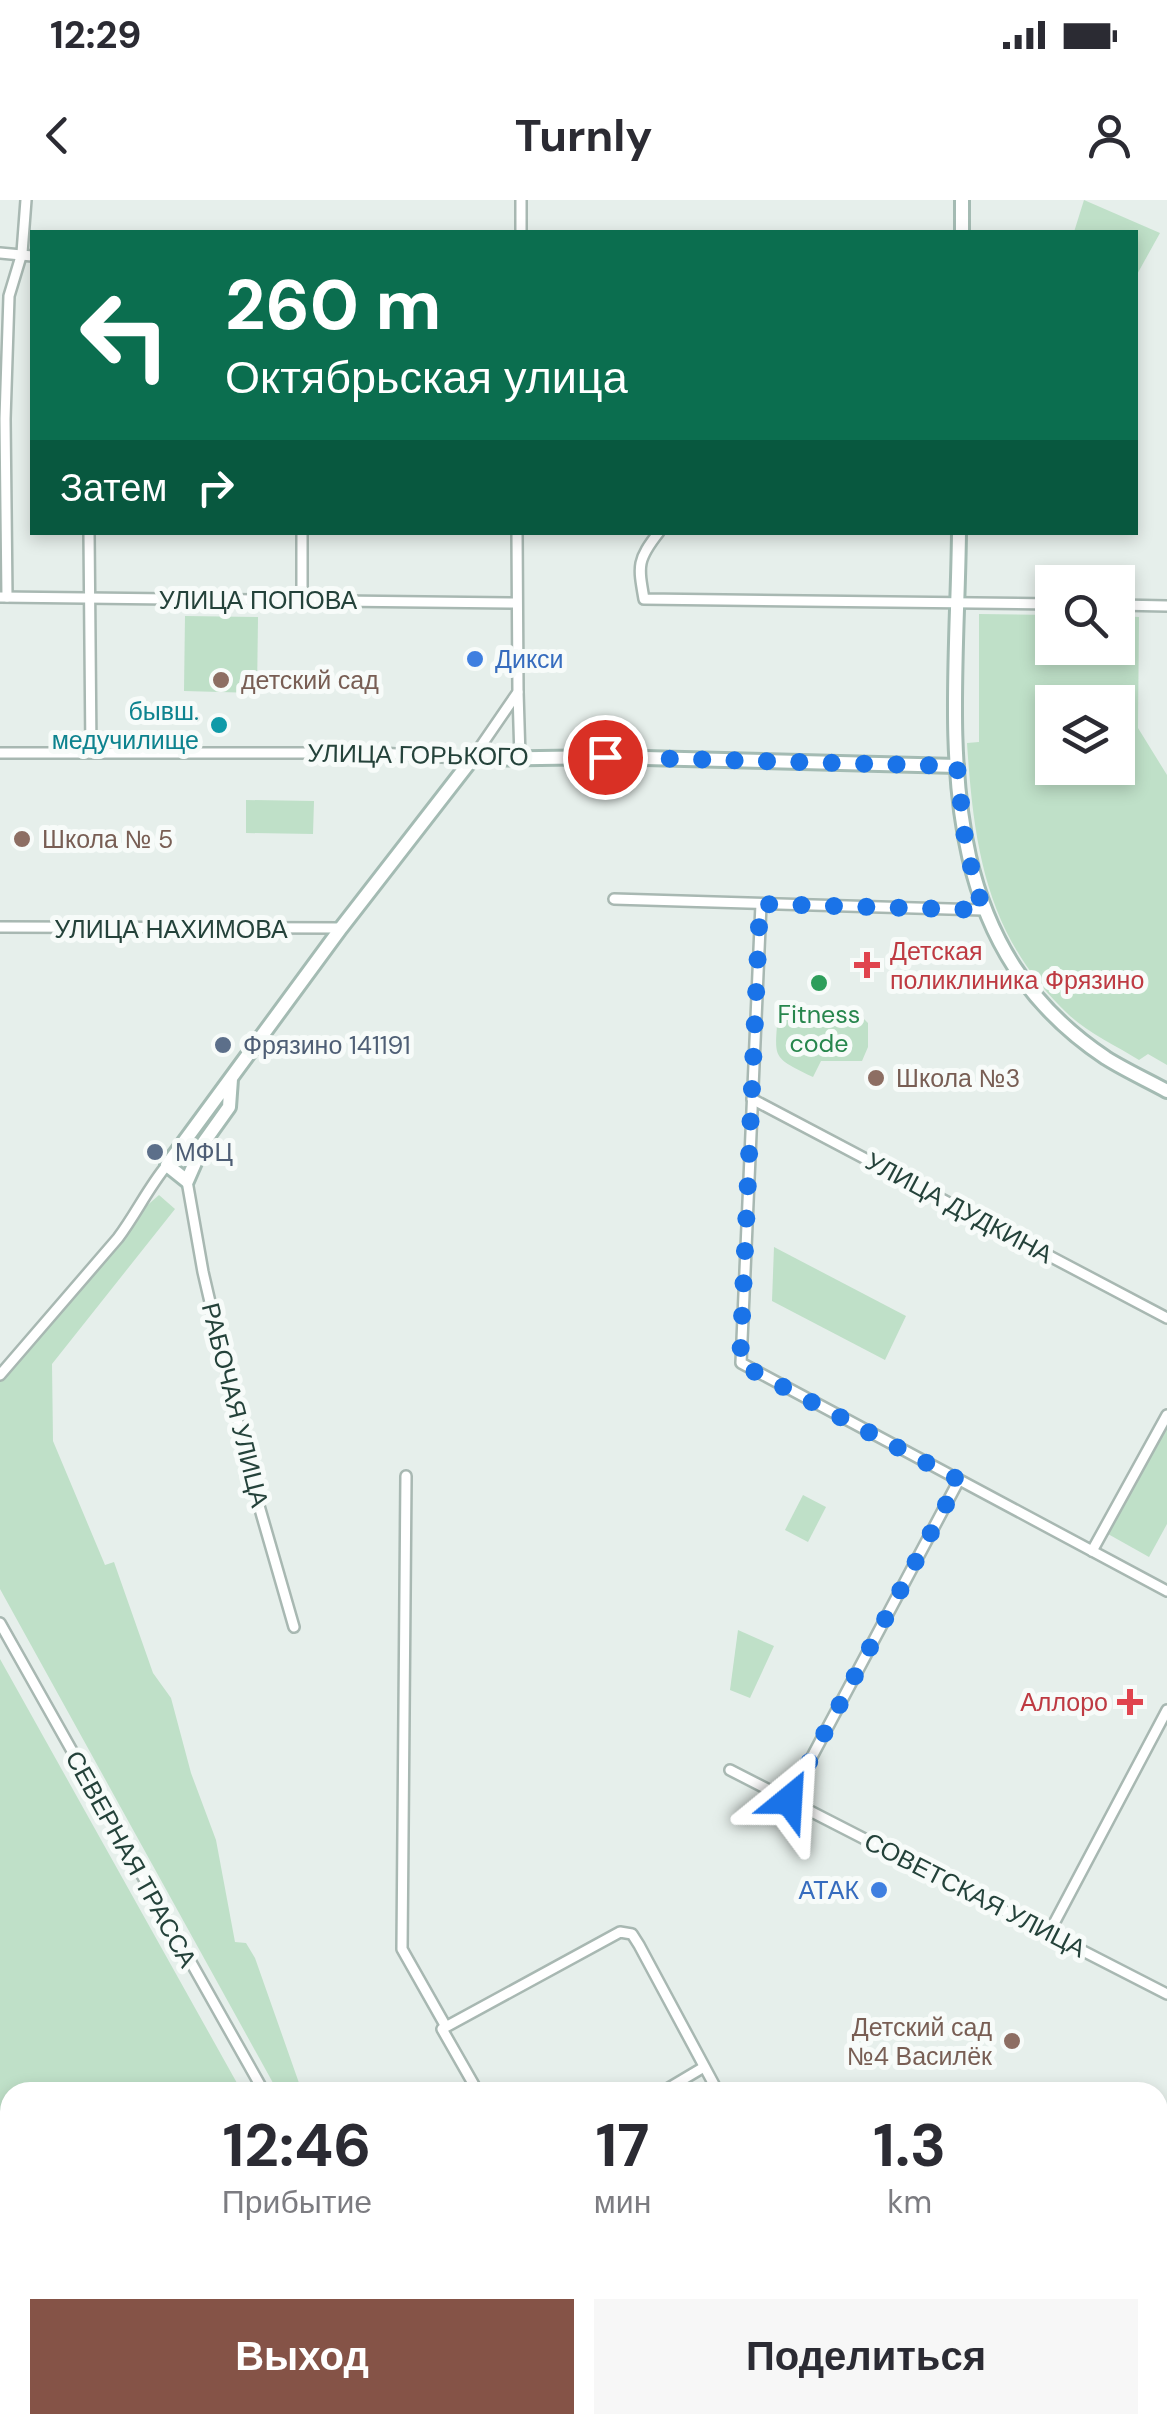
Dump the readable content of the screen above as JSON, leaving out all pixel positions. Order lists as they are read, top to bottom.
{
  "streets": {
    "street": [
      "УЛИЦА ПОПОВА",
      "УЛИЦА ГОРЬКОГО",
      "УЛИЦА НАХИМОВА",
      "УЛИЦА ДУДКИНА",
      "РАБОЧАЯ УЛИЦА",
      "СЕВЕРНАЯ ТРАССА",
      "СОВЕТСКАЯ УЛИЦА"
    ]
  },
  "places": {
    "other": [
      "Дикси",
      "детский сад",
      "бывш. медучилище",
      "Школа № 5",
      "Fitness code",
      "Фрязино 141191",
      "Школа №3",
      "МФЦ",
      "АТАК",
      "Детский сад №4 Василёк"
    ],
    "health": ["Детская поликлиника Фрязино", "Аллоро"]
  },
  "page": {
    "status": "12:29",
    "header": "Turnly",
    "turn": ["260 m", "Октябрьская улица"],
    "then": "Затем",
    "eta": [
      "12:46",
      "Прибытие",
      "17",
      "мин",
      "1.3",
      "km"
    ],
    "buttons": ["Выход", "Поделиться"]
  }
}
